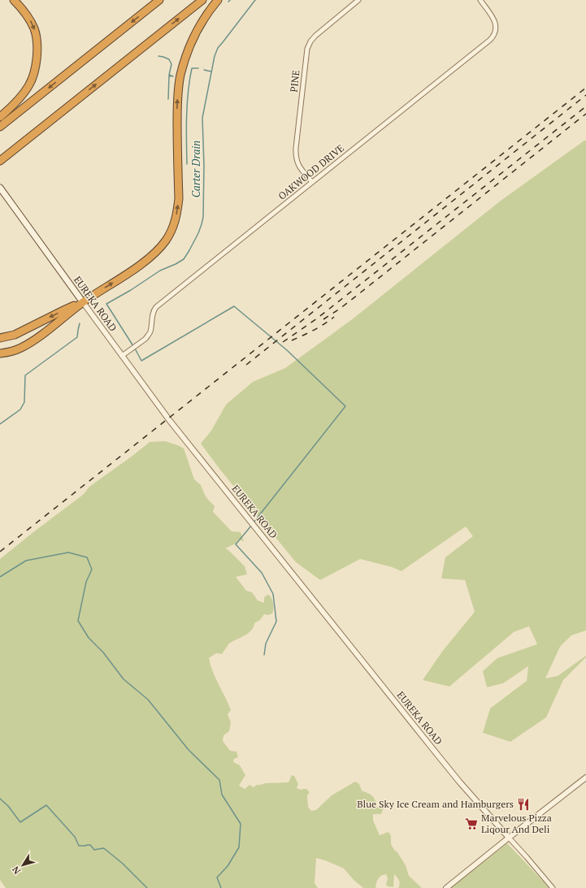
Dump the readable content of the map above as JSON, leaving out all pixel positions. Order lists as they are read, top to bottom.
{
  "streets": {
    "main road": ["EUREKA ROAD"],
    "street": ["PINE", "OAKWOOD DRIVE"]
  },
  "crossings": [
    ["PINE", "OAKWOOD DRIVE"],
    ["OAKWOOD DRIVE", "EUREKA ROAD"]
  ],
  "water": ["Carter Drain"],
  "places": {
    "restaurant": ["Blue Sky Ice Cream and Hamburgers"],
    "supermarket": ["Marvelous Pizza Liqour And Deli"]
  },
  "north": "bottom left"
}
